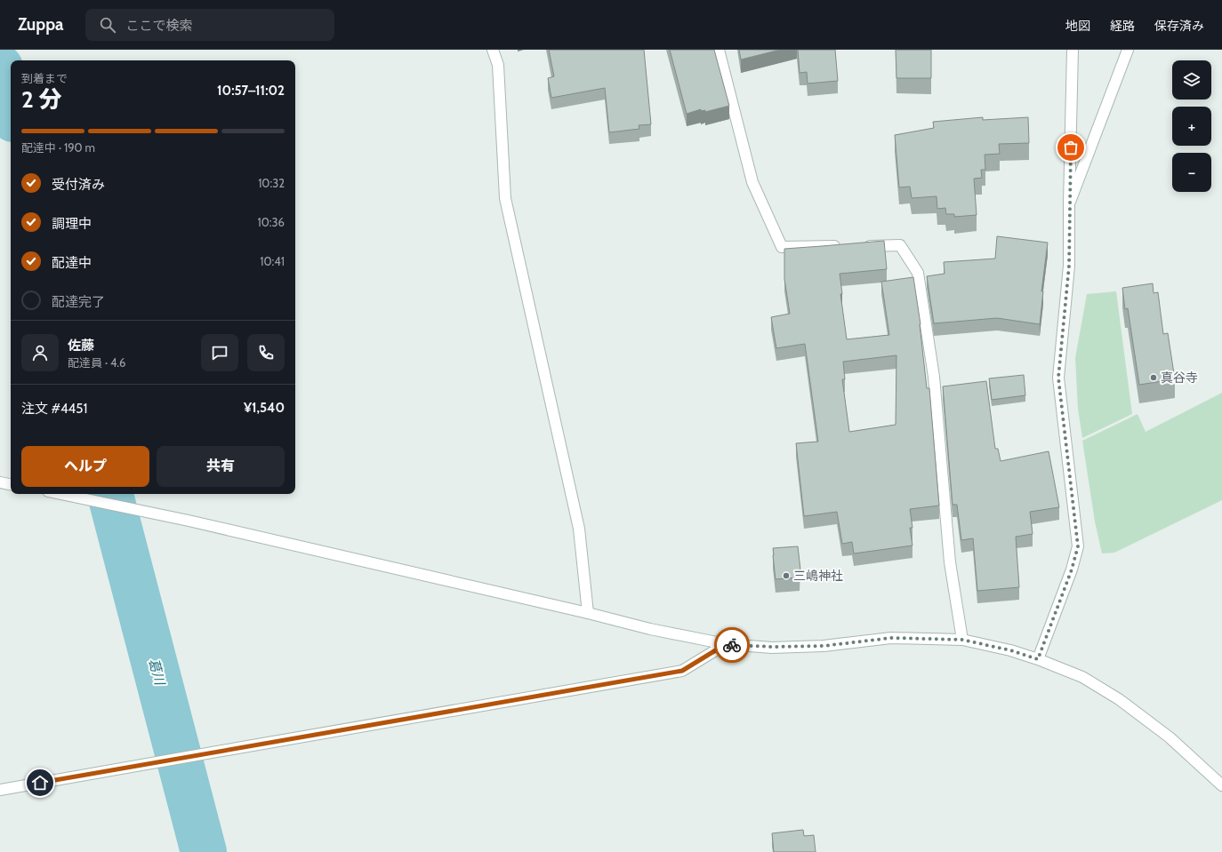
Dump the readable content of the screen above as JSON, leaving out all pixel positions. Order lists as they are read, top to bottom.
{
  "water": ["葛川"],
  "places": ["真谷寺", "三嶋神社"],
  "page": {
    "header": "Zuppa",
    "search": "ここで検索",
    "nav": ["地図", "経路", "保存済み"],
    "map_buttons": ["+", "−"],
    "heading": ["2 分", "到着まで", "10:57–11:02"],
    "panel": [
      "佐藤",
      "配達員 · 4.6",
      "注文 #4451",
      "¥1,540"
    ],
    "bar": "配達中 · 190 m",
    "list": [
      ["受付済み", "10:32"],
      ["調理中", "10:36"],
      ["配達中", "10:41"],
      "配達完了"
    ],
    "buttons": ["ヘルプ", "共有"]
  }
}
